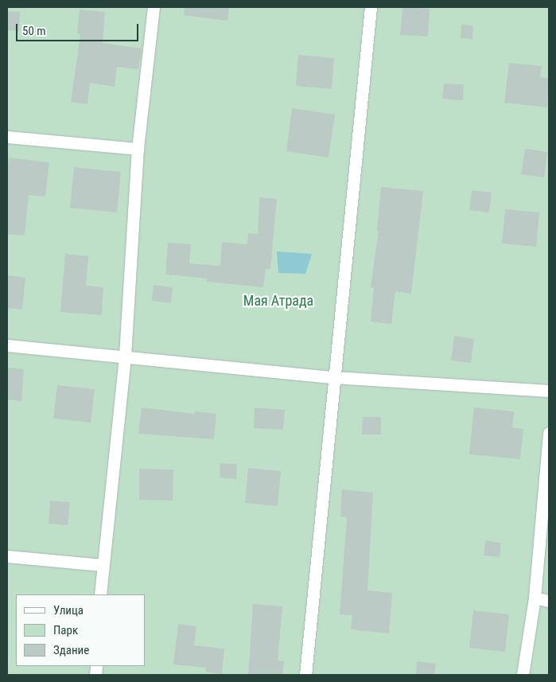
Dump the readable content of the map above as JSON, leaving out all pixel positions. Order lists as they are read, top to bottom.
{
  "parks": ["Мая Атрада"],
  "legend": ["Улица", "Парк", "Здание"],
  "scale_bar": "50 m"
}
